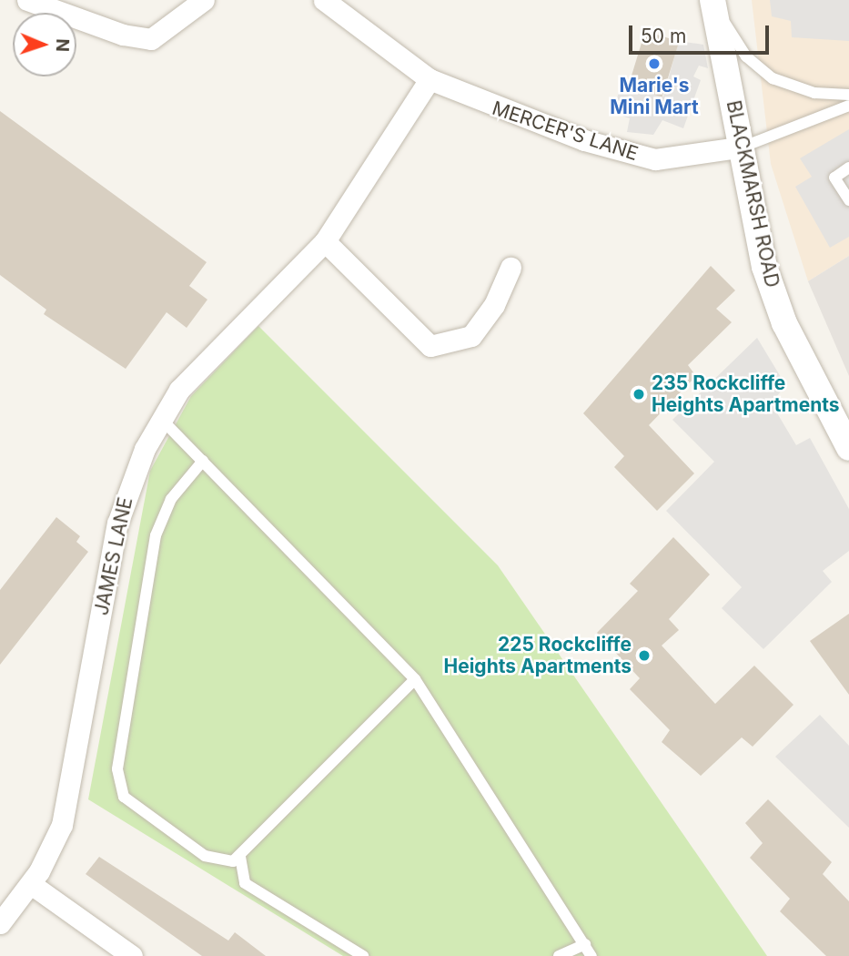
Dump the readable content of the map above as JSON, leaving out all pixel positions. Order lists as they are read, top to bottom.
{
  "streets": {
    "street": ["MERCER'S LANE", "BLACKMARSH ROAD", "JAMES LANE"]
  },
  "crossings": [
    ["MERCER'S LANE", "BLACKMARSH ROAD"],
    ["MERCER'S LANE", "JAMES LANE"]
  ],
  "places": ["Marie's Mini Mart", "235 Rockcliffe Heights Apartments", "225 Rockcliffe Heights Apartments"],
  "scale_bar": "50 m",
  "north": "right"
}
